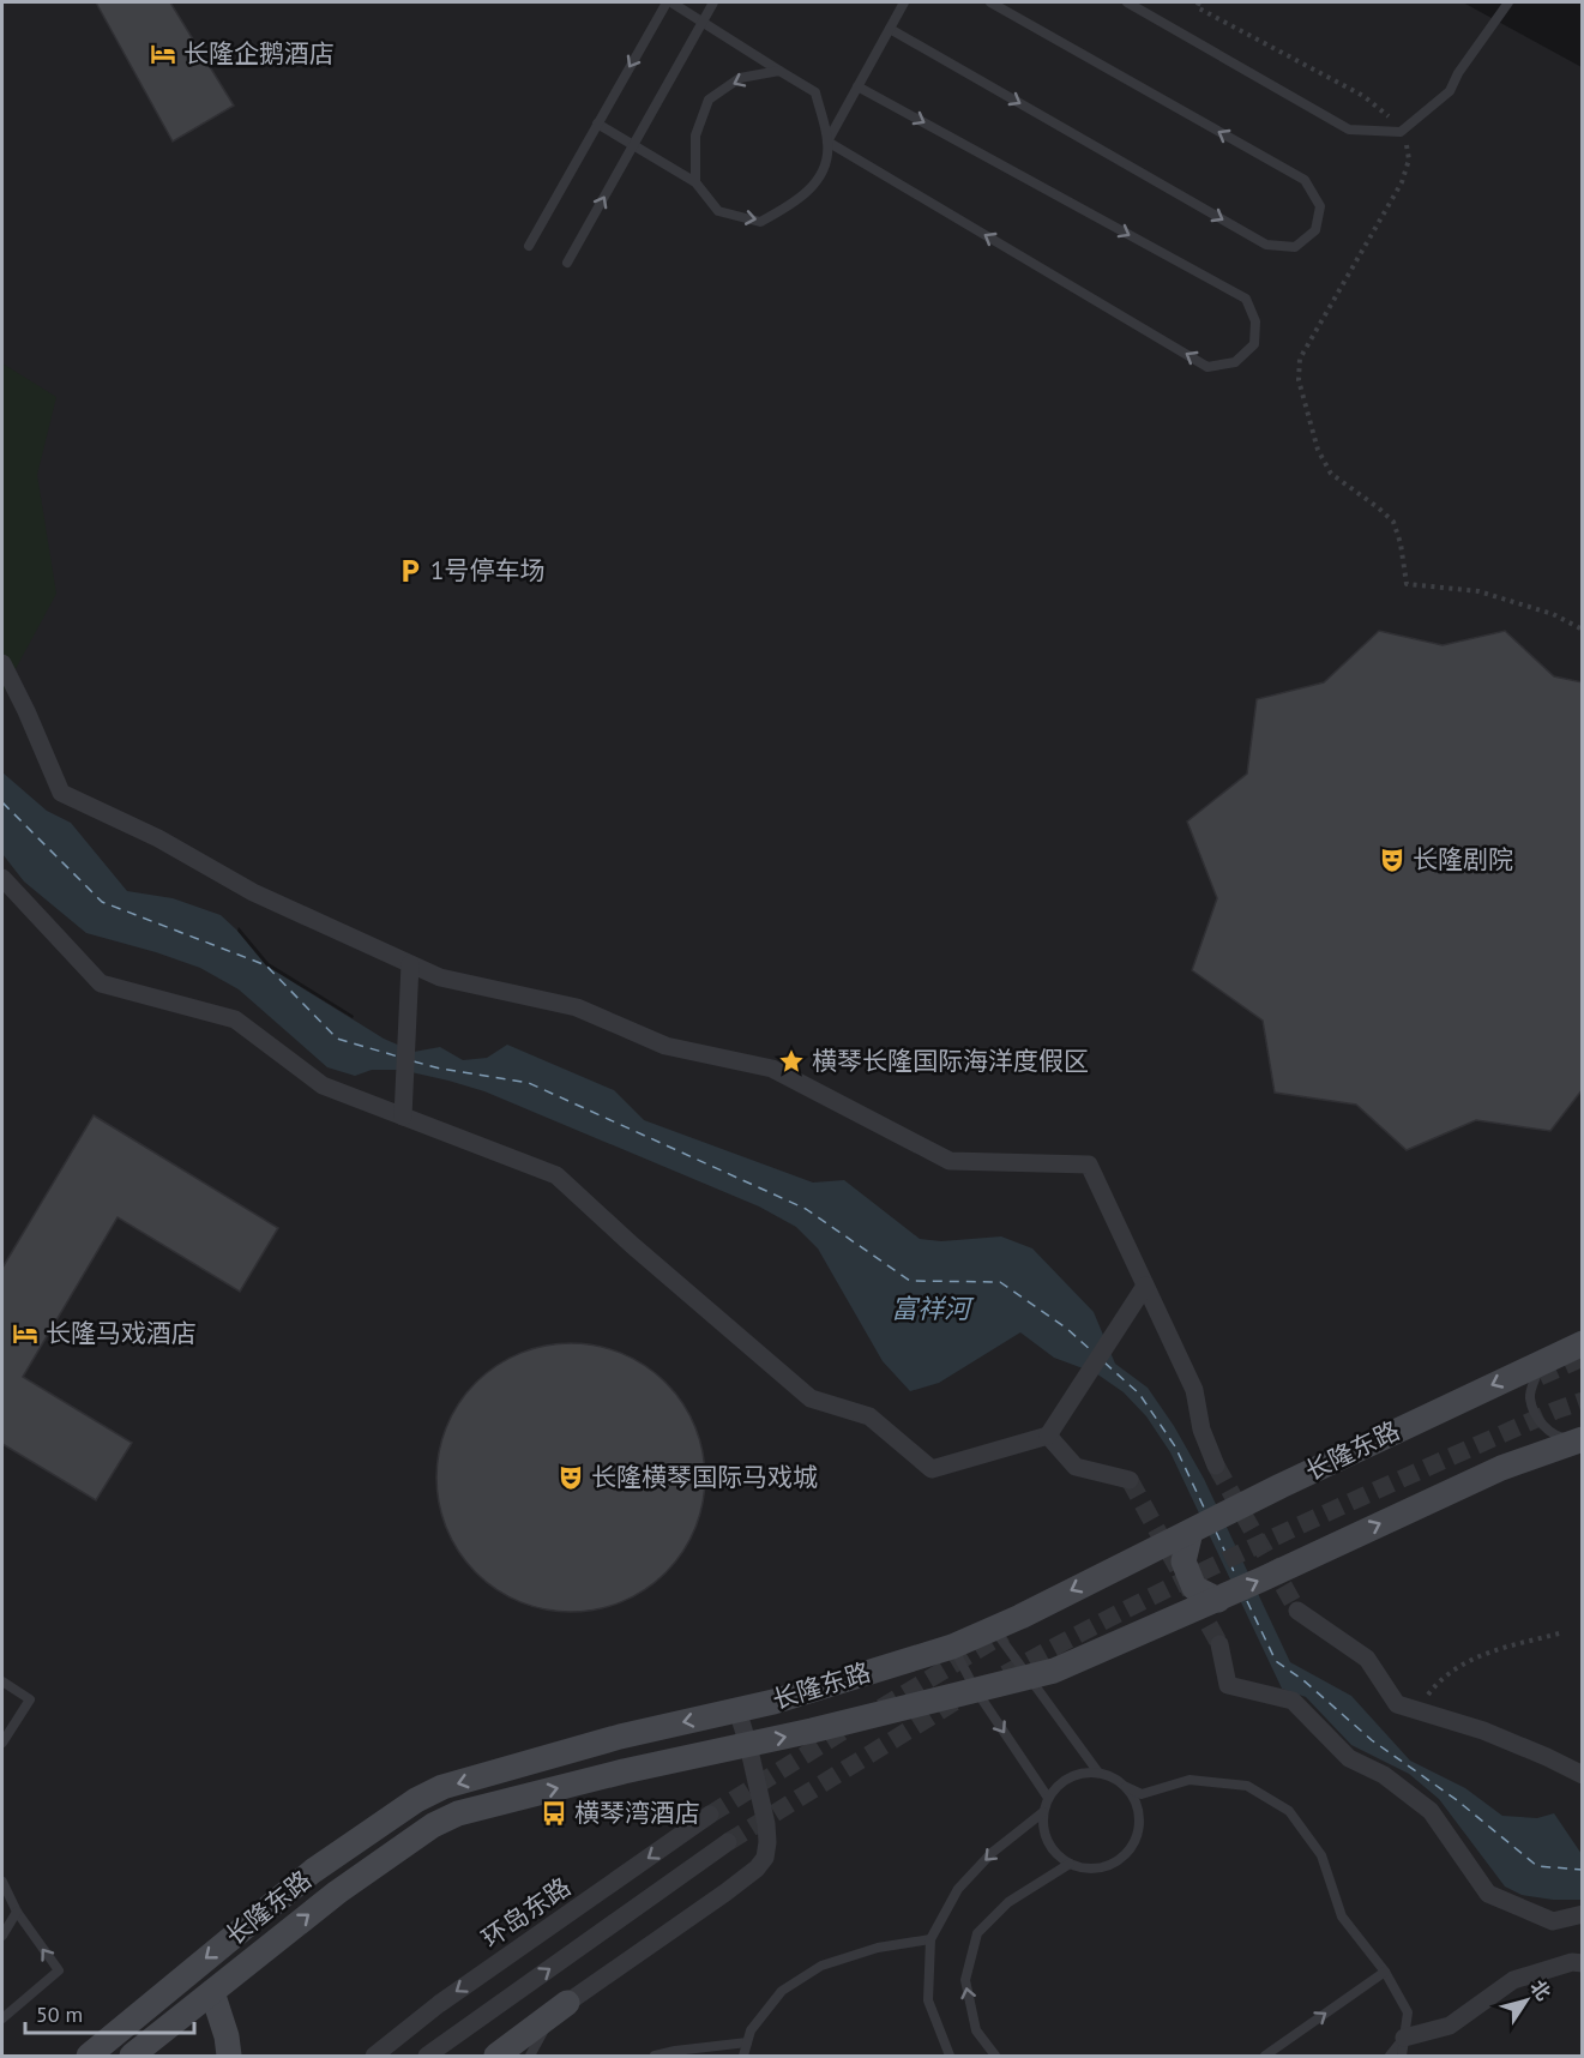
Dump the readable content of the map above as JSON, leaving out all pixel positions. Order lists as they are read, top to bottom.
{
  "streets": {
    "main road": ["长隆东路"],
    "street": ["环岛东路"]
  },
  "water": ["富祥河"],
  "places": {
    "hotel": ["长隆企鹅酒店", "长隆马戏酒店"],
    "parking": ["1号停车场"],
    "theatre": ["长隆剧院", "长隆横琴国际马戏城"],
    "place": ["横琴长隆国际海洋度假区"],
    "bus stop": ["横琴湾酒店"]
  },
  "scale_bar": "50 m",
  "north": "top right"
}
